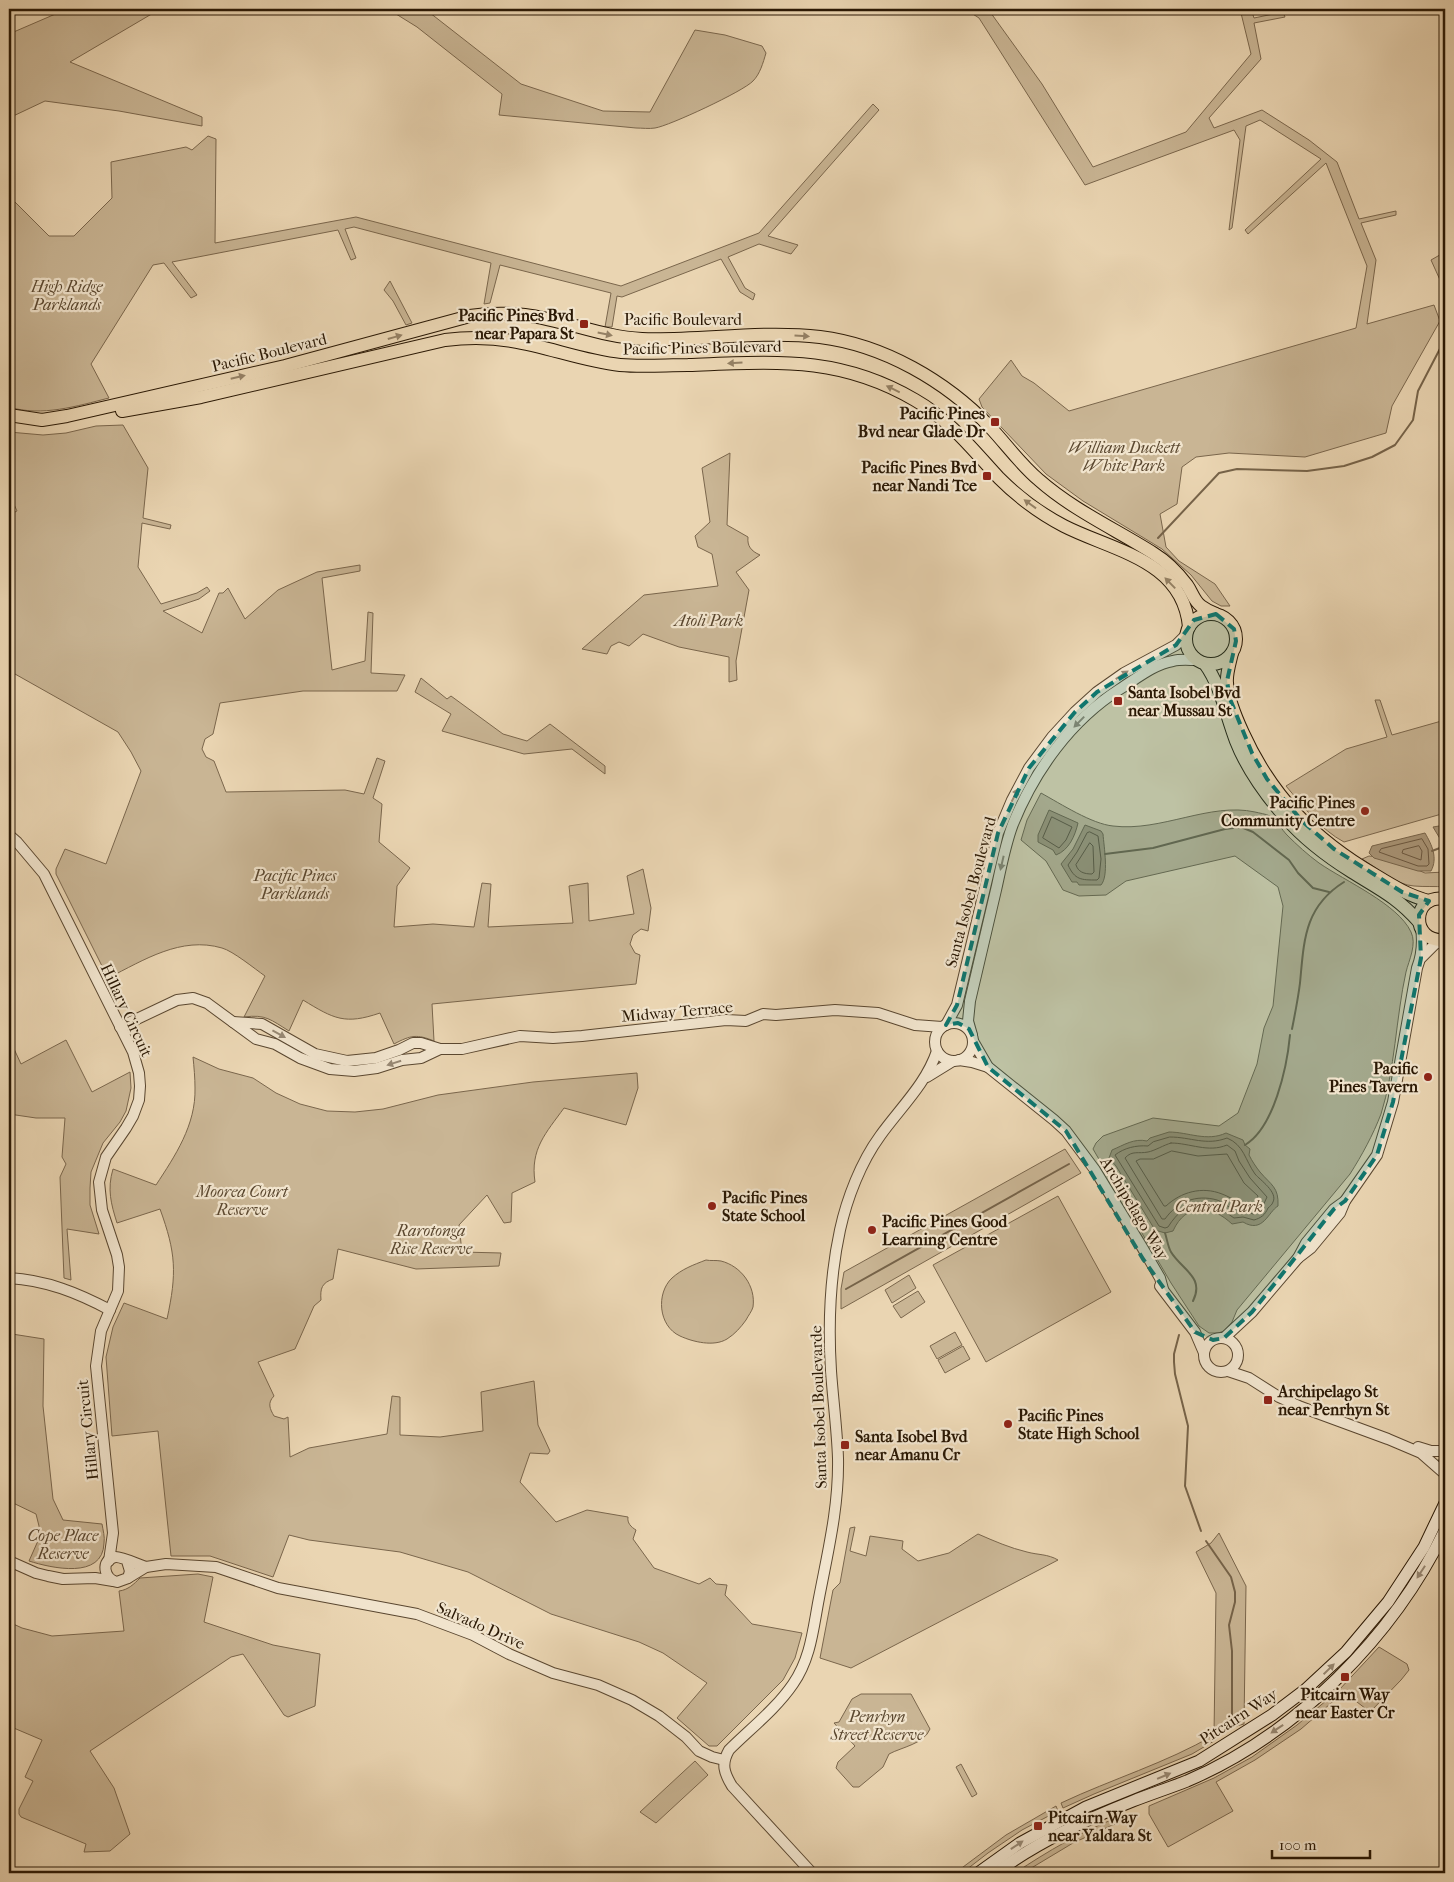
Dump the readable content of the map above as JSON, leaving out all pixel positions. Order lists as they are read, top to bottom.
{
  "streets": {
    "main road": ["Pacific Boulevard", "Pacific Pines Boulevard", "Pitcairn Way"],
    "street": [
      "Santa Isobel Boulevard",
      "Hillary Circuit",
      "Midway Terrace",
      "Archipelago Way",
      "Santa Isobel Boulevarde",
      "Salvado Drive"
    ]
  },
  "crossings": [
    ["Pacific Boulevard", "Pacific Pines Boulevard"],
    ["Pacific Boulevard", "Santa Isobel Boulevard"],
    ["Pacific Pines Boulevard", "Santa Isobel Boulevard"],
    ["Santa Isobel Boulevard", "Midway Terrace"],
    ["Santa Isobel Boulevard", "Archipelago Way"],
    ["Santa Isobel Boulevard", "Santa Isobel Boulevarde"],
    ["Hillary Circuit", "Midway Terrace"],
    ["Hillary Circuit", "Salvado Drive"],
    ["Midway Terrace", "Archipelago Way"],
    ["Midway Terrace", "Santa Isobel Boulevarde"],
    ["Archipelago Way", "Santa Isobel Boulevarde"],
    ["Santa Isobel Boulevarde", "Salvado Drive"]
  ],
  "one_way": ["Pacific Boulevard", "Pacific Pines Boulevard"],
  "parks": [
    "High Ridge Parklands",
    "William Duckett White Park",
    "Atoli Park",
    "Pacific Pines Parklands",
    "Moorea Court Reserve",
    "Central Park",
    "Rarotonga Rise Reserve",
    "Cope Place Reserve",
    "Penrhyn Street Reserve"
  ],
  "places": {
    "transit": [
      "Pacific Pines Bvd near Papara St",
      "Pacific Pines Bvd near Glade Dr",
      "Pacific Pines Bvd near Nandi Tce",
      "Santa Isobel Bvd near Mussau St",
      "Archipelago St near Penrhyn St",
      "Santa Isobel Bvd near Amanu Cr",
      "Pitcairn Way near Easter Cr",
      "Pitcairn Way near Yaldara St"
    ],
    "other": [
      "Pacific Pines Community Centre",
      "Pacific Pines Tavern",
      "Pacific Pines State School",
      "Pacific Pines Good Learning Centre",
      "Pacific Pines State High School"
    ]
  },
  "scale_bar": "100 m"
}
